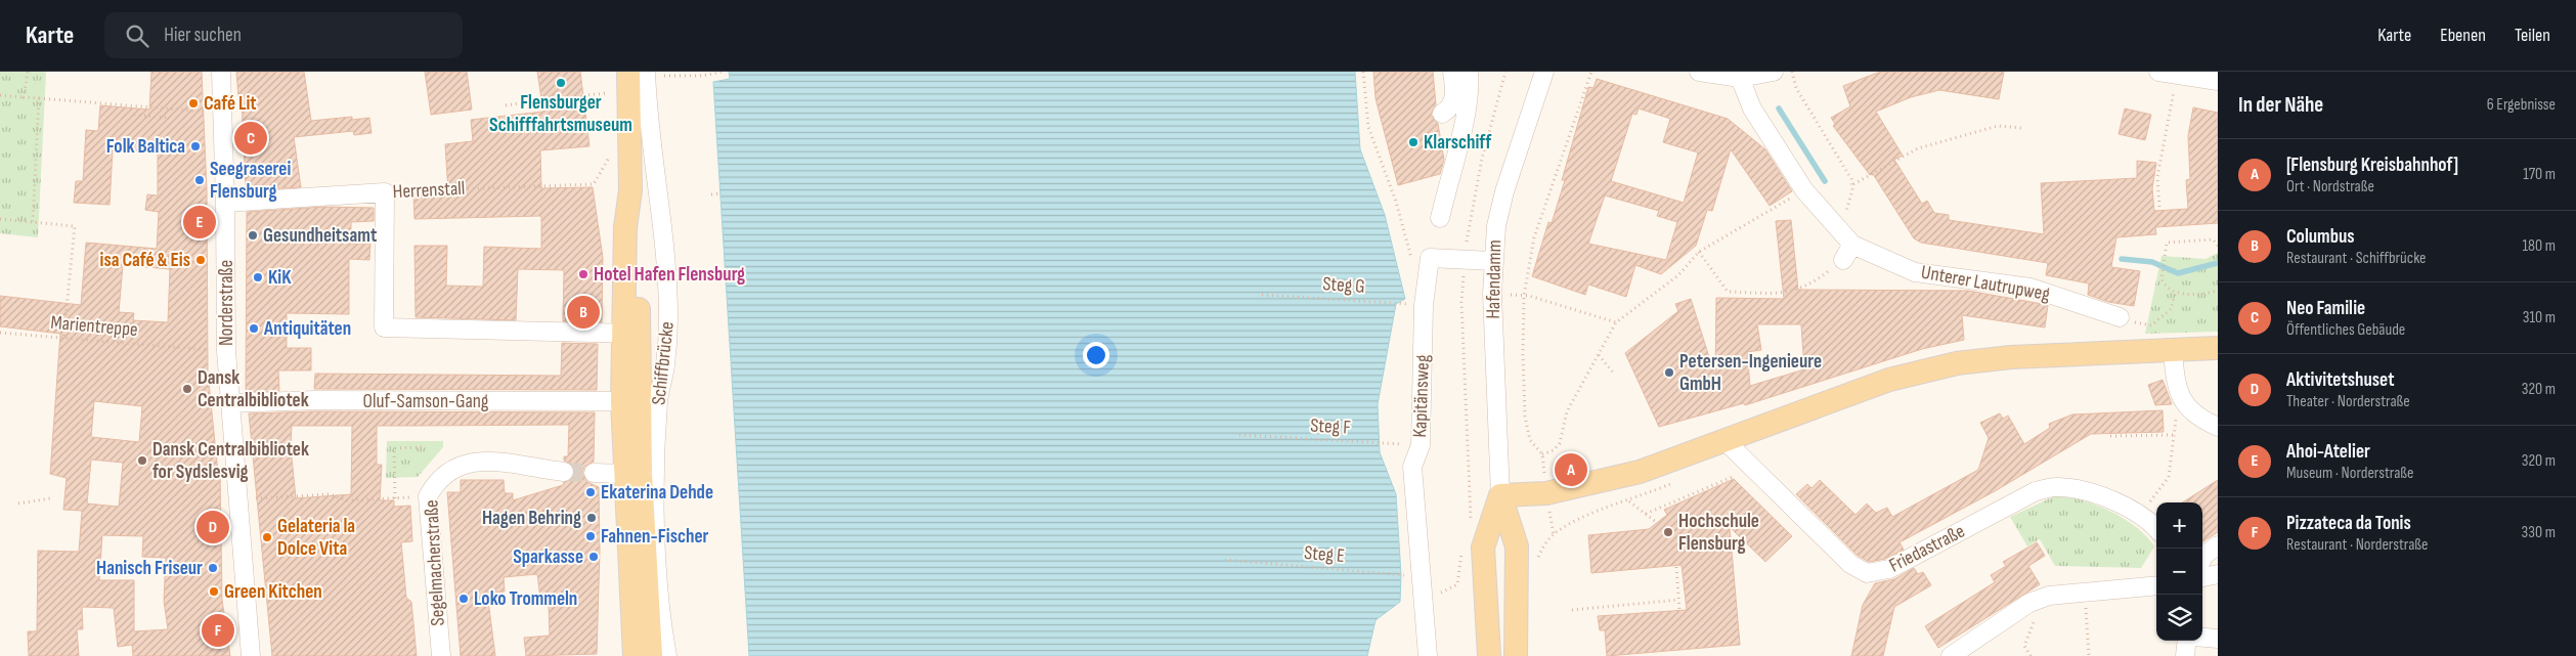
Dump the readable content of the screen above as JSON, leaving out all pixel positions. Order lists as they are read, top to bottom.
{
  "streets": {
    "main road": ["Hafendamm", "Schiffbrücke"],
    "street": [
      "Herrenstall",
      "Unterer Lautrupweg",
      "Norderstraße",
      "Kapitänsweg",
      "Oluf-Samson-Gang",
      "Friedastraße",
      "Segelmacherstraße"
    ],
    "path": [
      "Steg G",
      "Marientreppe",
      "Steg F",
      "Steg E"
    ]
  },
  "crossings": [
    ["Herrenstall", "Norderstraße"],
    ["Hafendamm", "Kapitänsweg"],
    ["Steg G", "Kapitänsweg"],
    ["Norderstraße", "Oluf-Samson-Gang"],
    ["Schiffbrücke", "Oluf-Samson-Gang"],
    ["Kapitänsweg", "Steg F"],
    ["Kapitänsweg", "Steg E"]
  ],
  "places": [
    "Flensburger Schifffahrtsmuseum",
    "Café Lit",
    "Klarschiff",
    "Folk Baltica",
    "Seegraserei Flensburg",
    "Gesundheitsamt",
    "isa Café & Eis",
    "Hotel Hafen Flensburg",
    "KiK",
    "Antiquitäten",
    "Petersen-Ingenieure GmbH",
    "Dansk Centralbibliotek",
    "Dansk Centralbibliotek for Sydslesvig",
    "Ekaterina Dehde",
    "Hagen Behring",
    "Hochschule Flensburg",
    "Fahnen-Fischer",
    "Gelateria la Dolce Vita",
    "Sparkasse",
    "Hanisch Friseur",
    "Green Kitchen",
    "Loko Trommeln"
  ],
  "page": {
    "header": "Karte",
    "search": "Hier suchen",
    "nav": ["Karte", "Ebenen", "Teilen"],
    "heading": ["In der Nähe", "6 Ergebnisse"],
    "pins": [
      "C",
      "E",
      "B",
      "A",
      "D",
      "F"
    ],
    "list": [
      {
        "mark": "A",
        "name": "[Flensburg Kreisbahnhof]",
        "note": "Ort · Nordstraße",
        "value": "170 m"
      },
      {
        "mark": "B",
        "name": "Columbus",
        "note": "Restaurant · Schiffbrücke",
        "value": "180 m"
      },
      {
        "mark": "C",
        "name": "Neo Familie",
        "note": "Öffentliches Gebäude",
        "value": "310 m"
      },
      {
        "mark": "D",
        "name": "Aktivitetshuset",
        "note": "Theater · Norderstraße",
        "value": "320 m"
      },
      {
        "mark": "E",
        "name": "Ahoi-Atelier",
        "note": "Museum · Norderstraße",
        "value": "320 m"
      },
      {
        "mark": "F",
        "name": "Pizzateca da Tonis",
        "note": "Restaurant · Norderstraße",
        "value": "330 m"
      }
    ],
    "map_buttons": ["+", "−"]
  }
}
